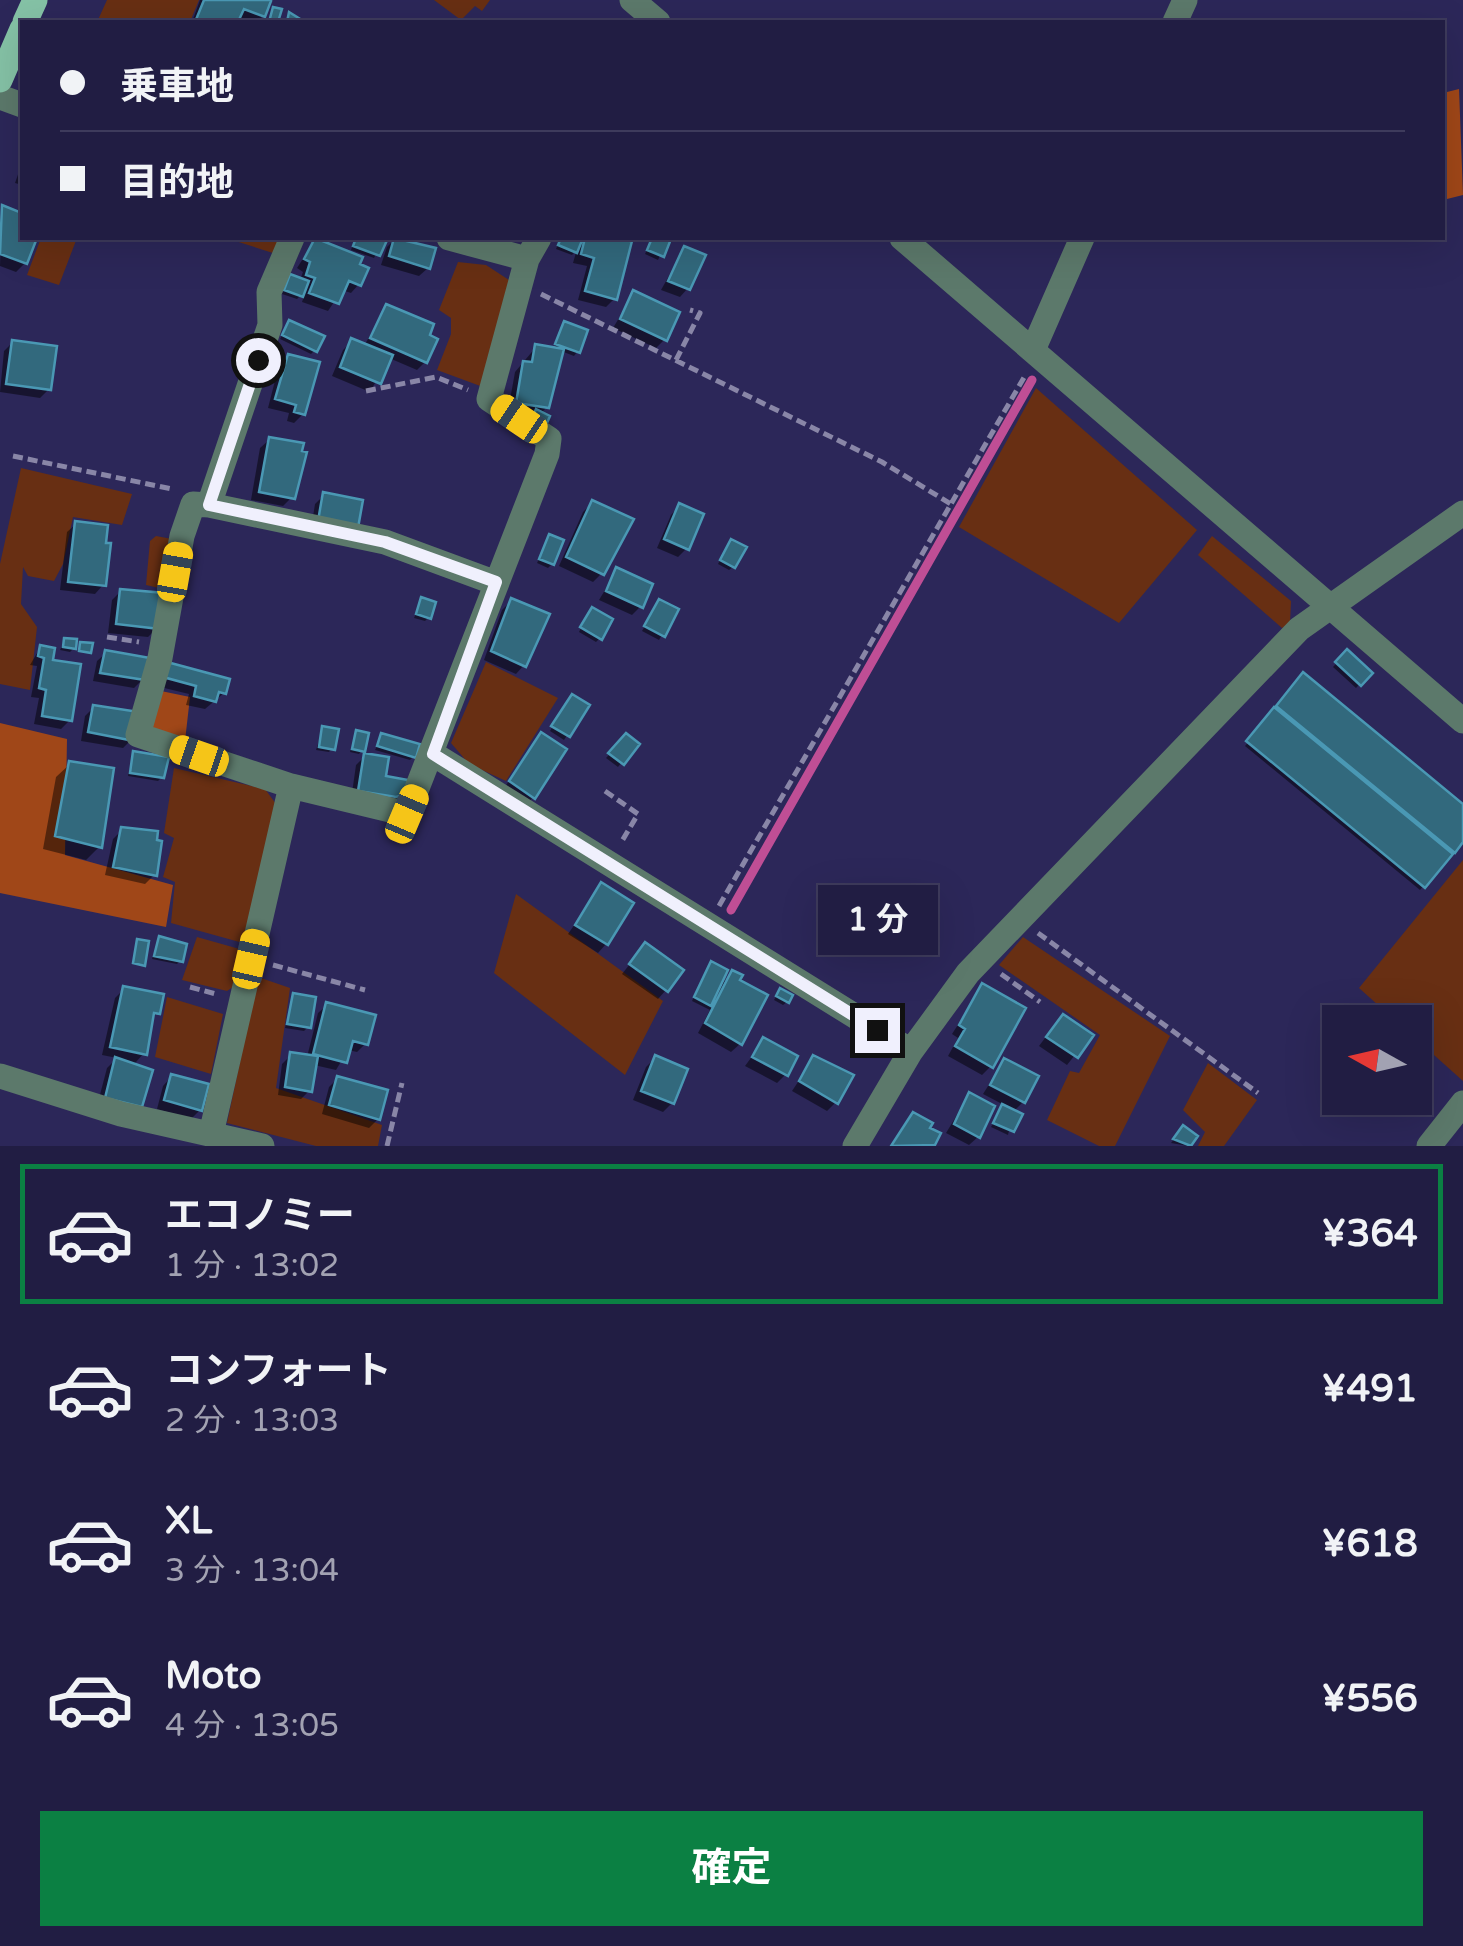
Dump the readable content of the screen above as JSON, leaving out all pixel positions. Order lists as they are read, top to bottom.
{
  "north": "left",
  "page": {
    "banner": ["乗車地", "目的地"],
    "bubble": "1 分",
    "list": [
      {
        "name": "エコノミー",
        "note": "1 分 · 13:02",
        "value": "¥364"
      },
      {
        "name": "コンフォート",
        "note": "2 分 · 13:03",
        "value": "¥491"
      },
      {
        "name": "XL",
        "note": "3 分 · 13:04",
        "value": "¥618"
      },
      {
        "name": "Moto",
        "note": "4 分 · 13:05",
        "value": "¥556"
      }
    ],
    "buttons": "確定"
  }
}
